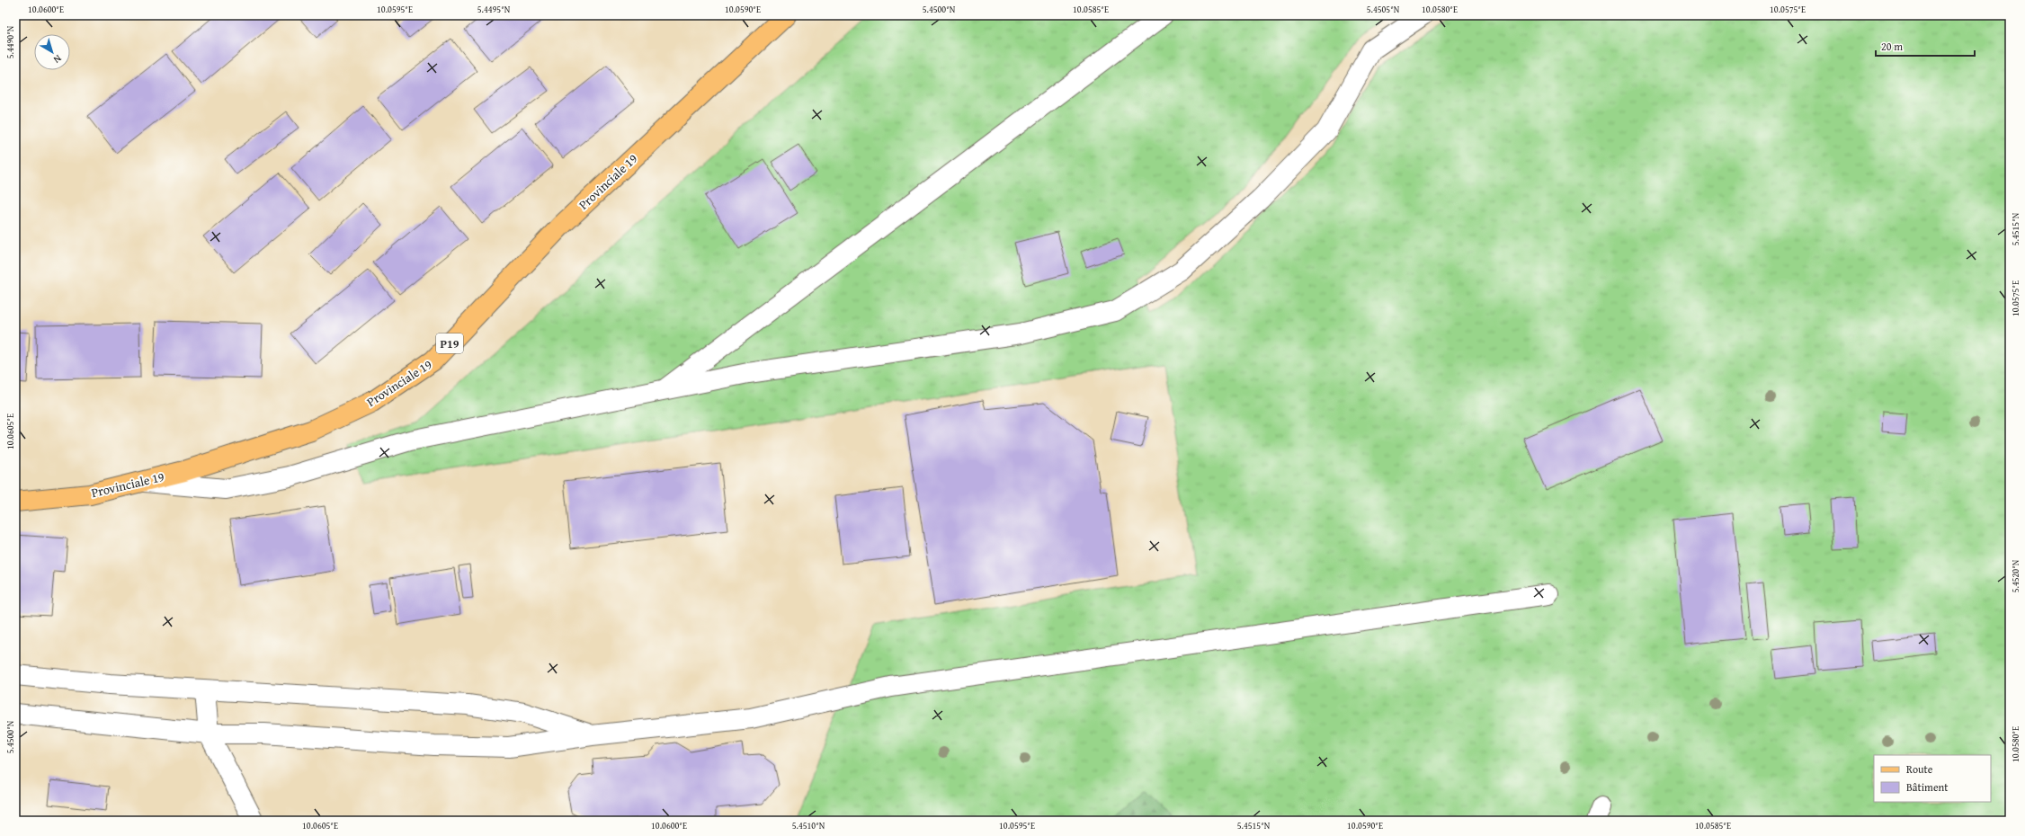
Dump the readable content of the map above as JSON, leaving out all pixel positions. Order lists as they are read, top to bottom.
{
  "streets": {
    "main road": ["Provinciale 19", "P19"]
  },
  "legend": ["Route", "Bâtiment"],
  "scale_bar": "20 m",
  "north": "bottom right",
  "coordinates": [
    "10.0600°E",
    "10.0595°E",
    "5.4495°N",
    "10.0590°E",
    "5.4500°N",
    "10.0585°E",
    "5.4505°N",
    "10.0580°E",
    "10.0575°E",
    "5.4490°N",
    "5.4515°N",
    "10.0605°E",
    "5.4520°N",
    "5.4510°N"
  ]
}
